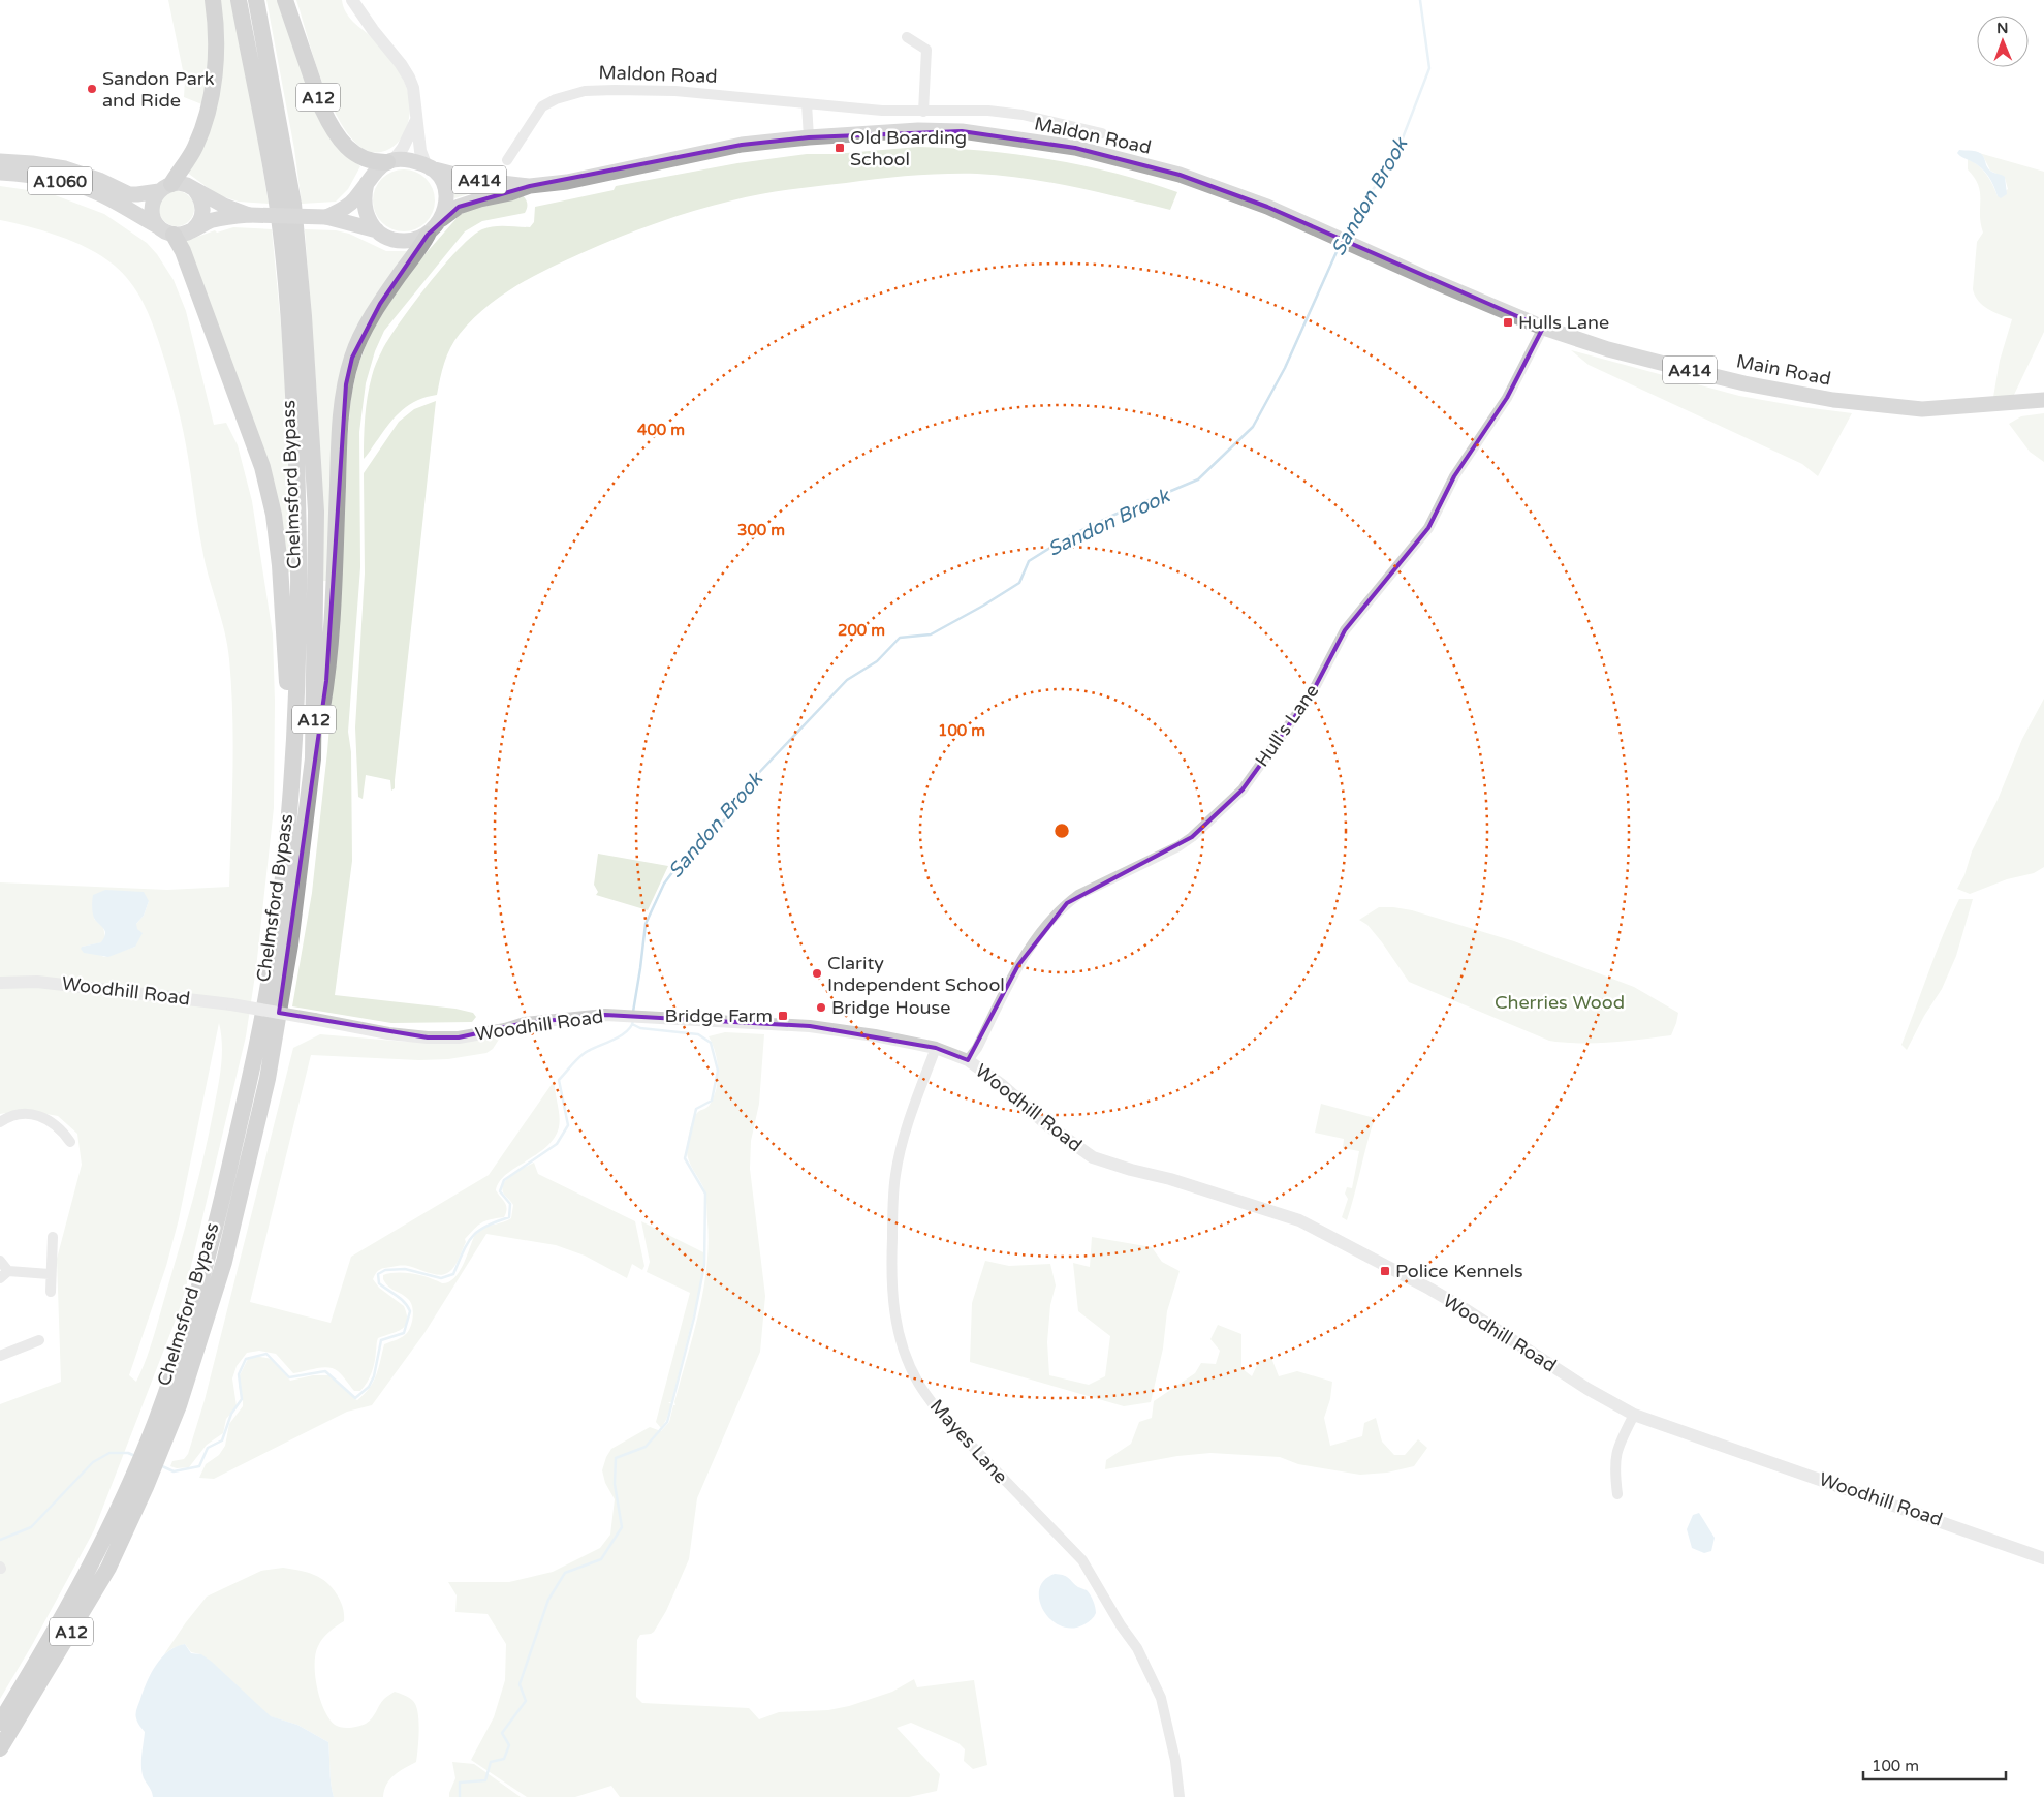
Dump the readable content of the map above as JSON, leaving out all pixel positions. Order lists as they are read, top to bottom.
{
  "streets": {
    "highway": ["A12", "Chelmsford Bypass"],
    "main road": [
      "Maldon Road",
      "A414",
      "A1060",
      "Main Road"
    ],
    "street": ["Hull's Lane", "Woodhill Road", "Mayes Lane"]
  },
  "crossings": [
    ["Maldon Road", "A12"],
    ["Maldon Road", "Main Road"],
    ["A12", "A1060"],
    ["A12", "Chelmsford Bypass"],
    ["Main Road", "Hull's Lane"],
    ["Hull's Lane", "Woodhill Road"],
    ["Woodhill Road", "Mayes Lane"]
  ],
  "water": ["Sandon Brook"],
  "parks": ["Cherries Wood"],
  "places": {
    "other": ["Sandon Park and Ride", "Clarity Independent School", "Bridge House"],
    "transit": [
      "Old Boarding School",
      "Hulls Lane",
      "Bridge Farm",
      "Police Kennels"
    ]
  },
  "scale_bar": "100 m",
  "north": "top",
  "rings": [
    "400 m",
    "300 m",
    "200 m",
    "100 m"
  ]
}
